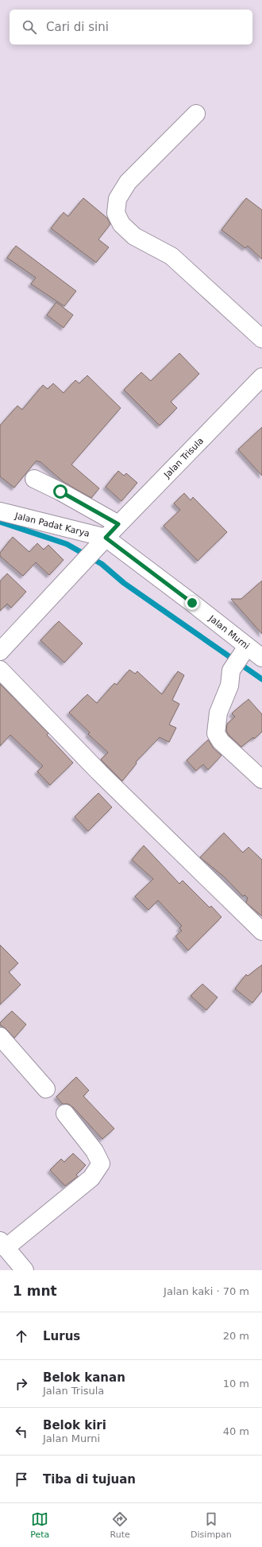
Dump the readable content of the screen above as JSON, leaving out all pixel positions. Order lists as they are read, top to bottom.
{
  "streets": {
    "street": ["Jalan Trisula", "Jalan Padat Karya", "Jalan Murni"]
  },
  "crossings": [
    ["Jalan Trisula", "Jalan Padat Karya"],
    ["Jalan Trisula", "Jalan Murni"],
    ["Jalan Padat Karya", "Jalan Murni"]
  ],
  "page": {
    "search": "Cari di sini",
    "heading": ["1 mnt", "Jalan kaki · 70 m"],
    "list": [
      ["Lurus", "20 m"],
      ["Belok kanan", "Jalan Trisula", "10 m"],
      ["Belok kiri", "Jalan Murni", "40 m"],
      "Tiba di tujuan"
    ],
    "nav": ["Peta", "Rute", "Disimpan"]
  }
}
